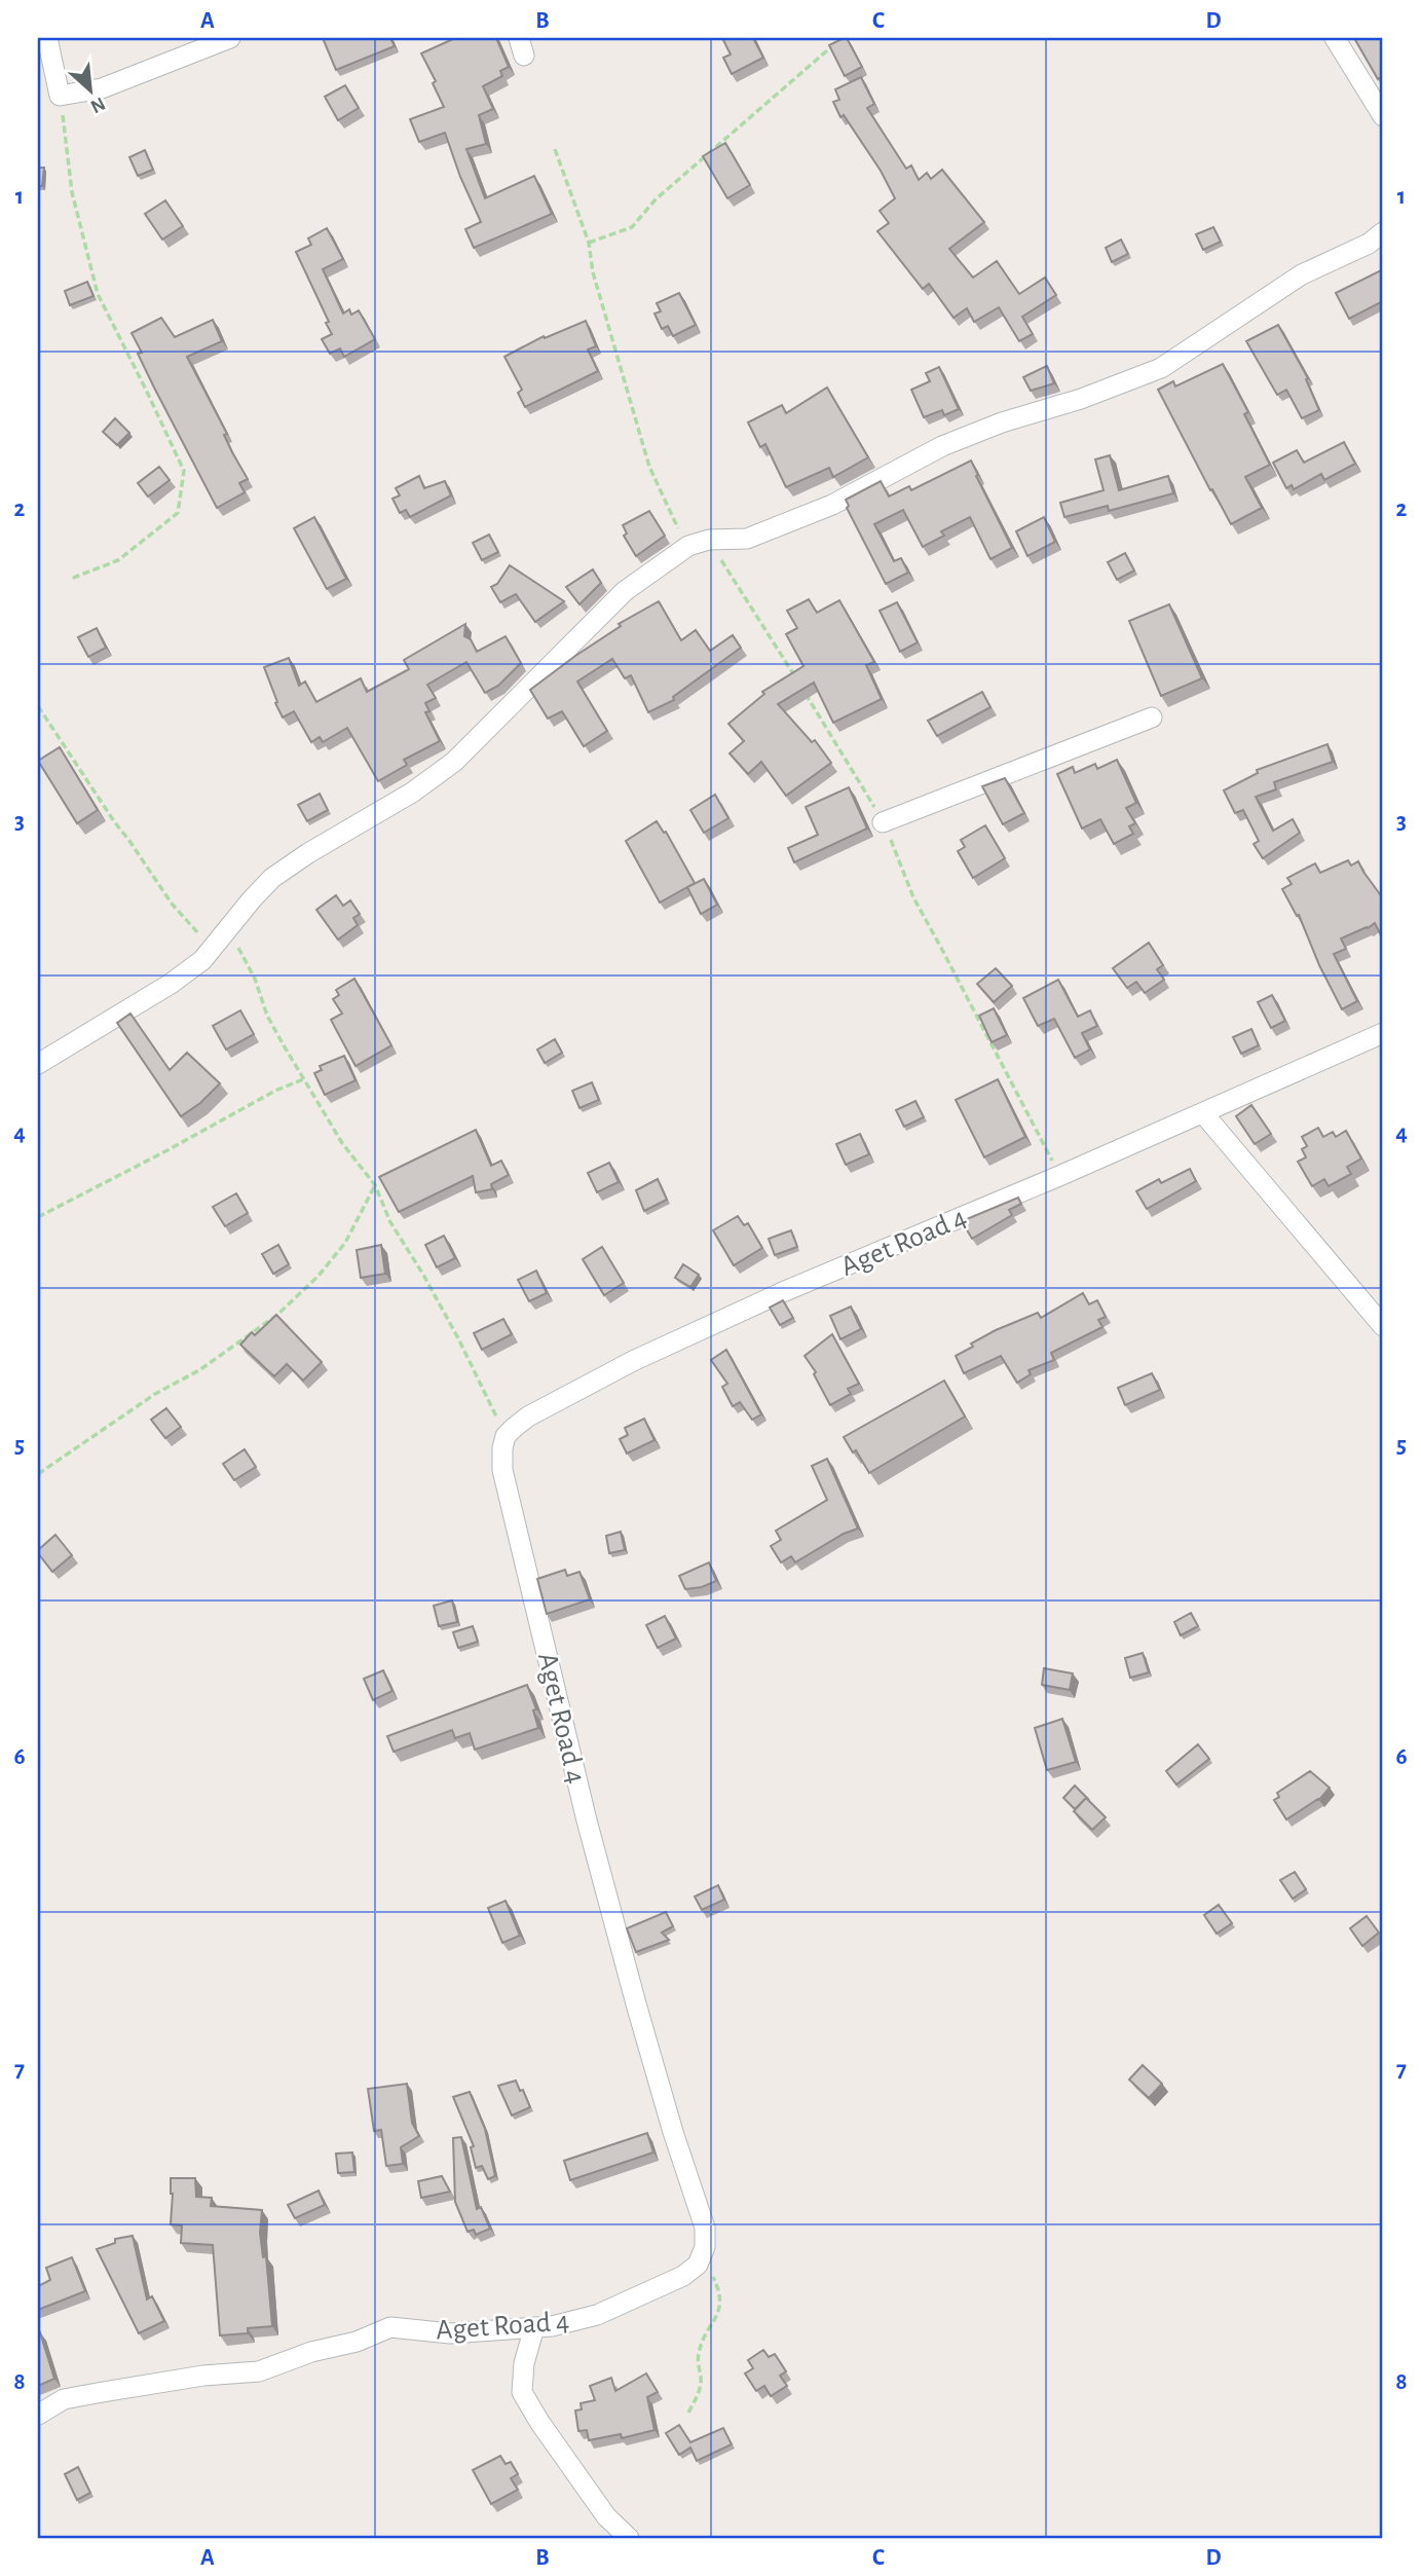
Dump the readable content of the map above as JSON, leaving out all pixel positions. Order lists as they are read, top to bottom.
{
  "streets": {
    "street": ["Aget Road 4"]
  },
  "north": "bottom right",
  "grid": {
    "columns": [
      "A",
      "B",
      "C",
      "D"
    ],
    "rows": [
      "1",
      "2",
      "3",
      "4",
      "5",
      "6",
      "7",
      "8"
    ]
  }
}
